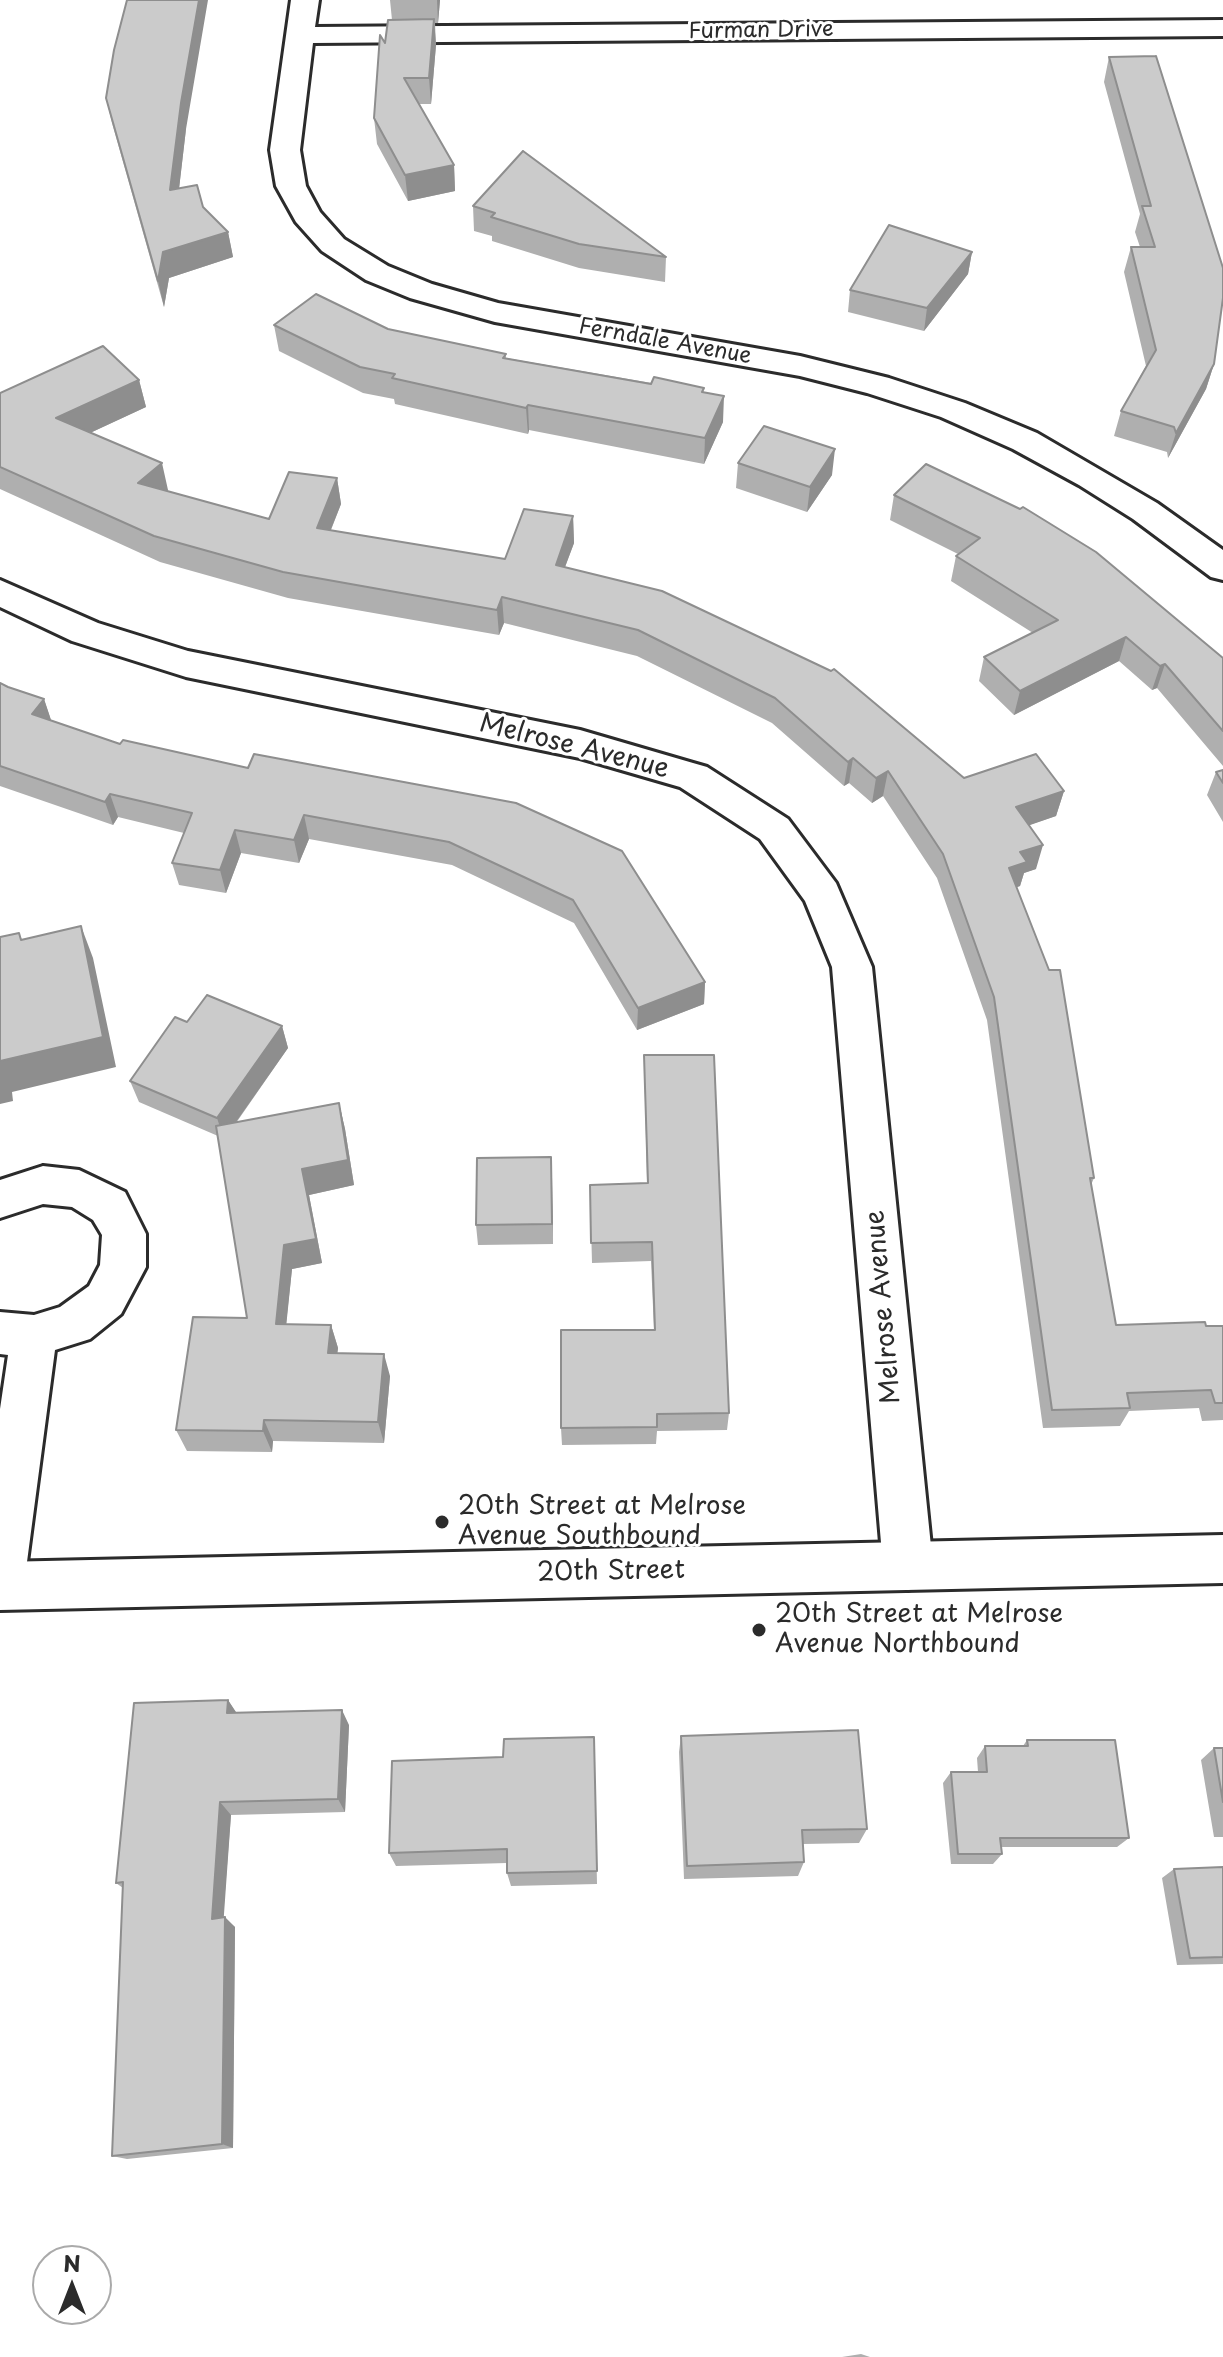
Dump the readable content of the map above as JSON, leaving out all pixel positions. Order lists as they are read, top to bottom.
{
  "streets": {
    "street": [
      "Furman Drive",
      "Ferndale Avenue",
      "Melrose Avenue",
      "20th Street"
    ]
  },
  "crossings": [
    ["Furman Drive", "Ferndale Avenue"],
    ["Melrose Avenue", "20th Street"]
  ],
  "places": ["20th Street at Melrose Avenue Southbound", "20th Street at Melrose Avenue Northbound"],
  "north": "top"
}
